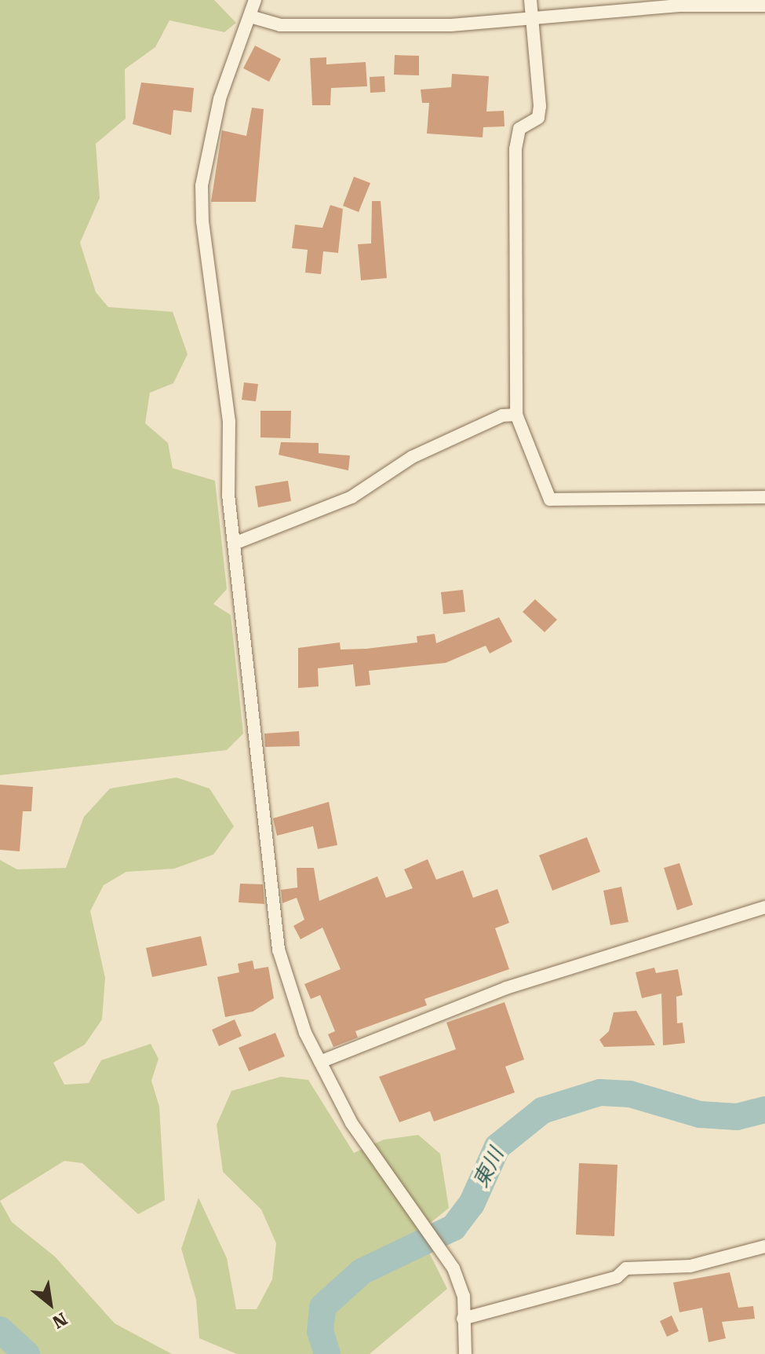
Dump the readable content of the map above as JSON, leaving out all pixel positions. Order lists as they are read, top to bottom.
{
  "water": ["東川"],
  "north": "bottom right"
}
